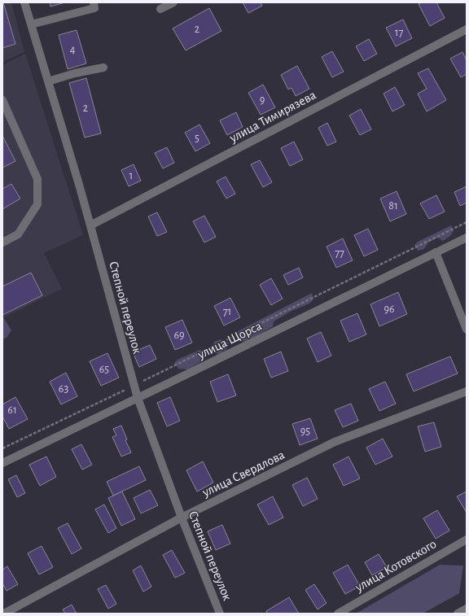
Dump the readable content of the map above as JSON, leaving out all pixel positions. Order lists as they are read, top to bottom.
{
  "streets": {
    "street": [
      "улица Тимирязева",
      "Степной переулок",
      "улица Щорса",
      "улица Свердлова",
      "улица Котовского"
    ]
  },
  "crossings": [
    ["улица Тимирязева", "Степной переулок"],
    ["Степной переулок", "улица Щорса"],
    ["Степной переулок", "улица Свердлова"]
  ],
  "house_numbers": [
    "2",
    "17",
    "4",
    "9",
    "2",
    "5",
    "1",
    "81",
    "77",
    "96",
    "71",
    "69",
    "65",
    "63",
    "61",
    "95"
  ]
}
